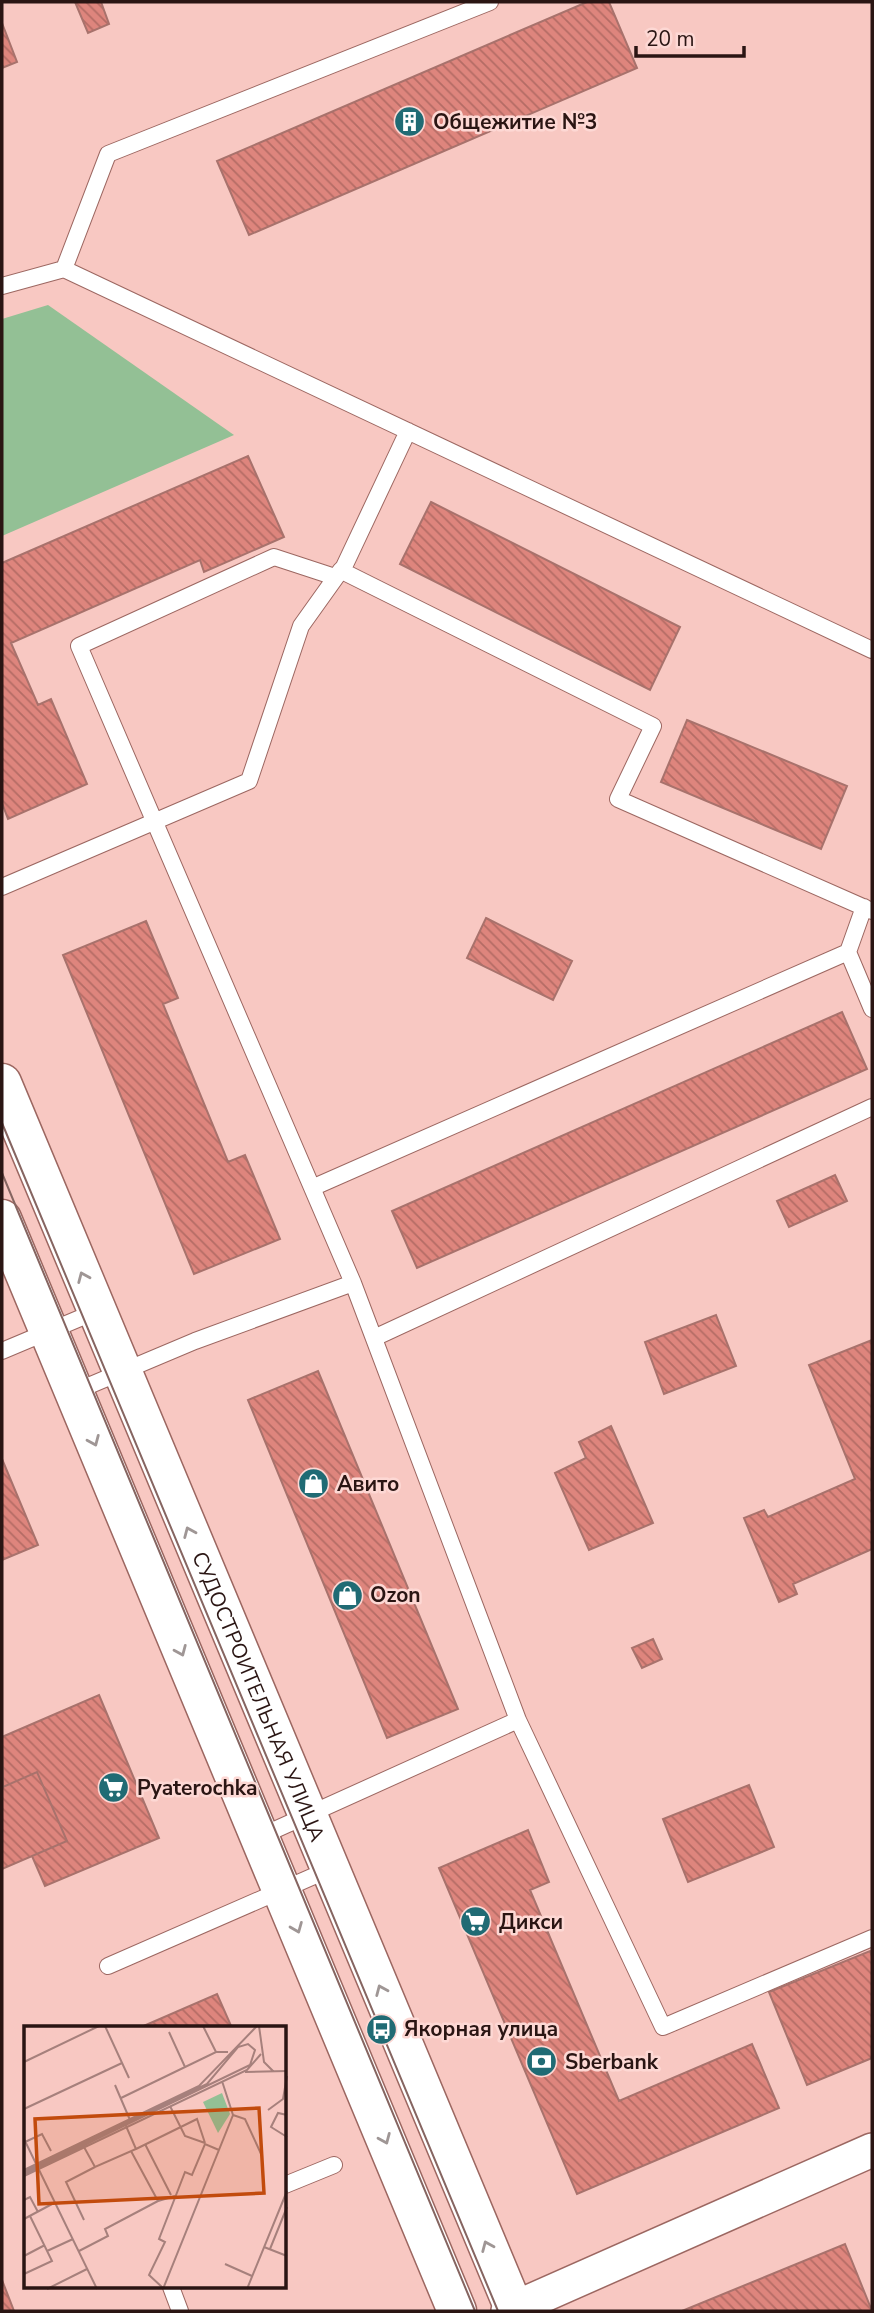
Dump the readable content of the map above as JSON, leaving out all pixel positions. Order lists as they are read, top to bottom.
{
  "streets": {
    "street": ["СУДОСТРОИТЕЛЬНАЯ УЛИЦА"]
  },
  "places": {
    "building": ["Общежитие №3"],
    "shop": ["Авито", "Ozon"],
    "supermarket": ["Pyaterochka", "Дикси"],
    "bus stop": ["Якорная улица"],
    "bank": ["Sberbank"]
  },
  "scale_bar": "20 m"
}
